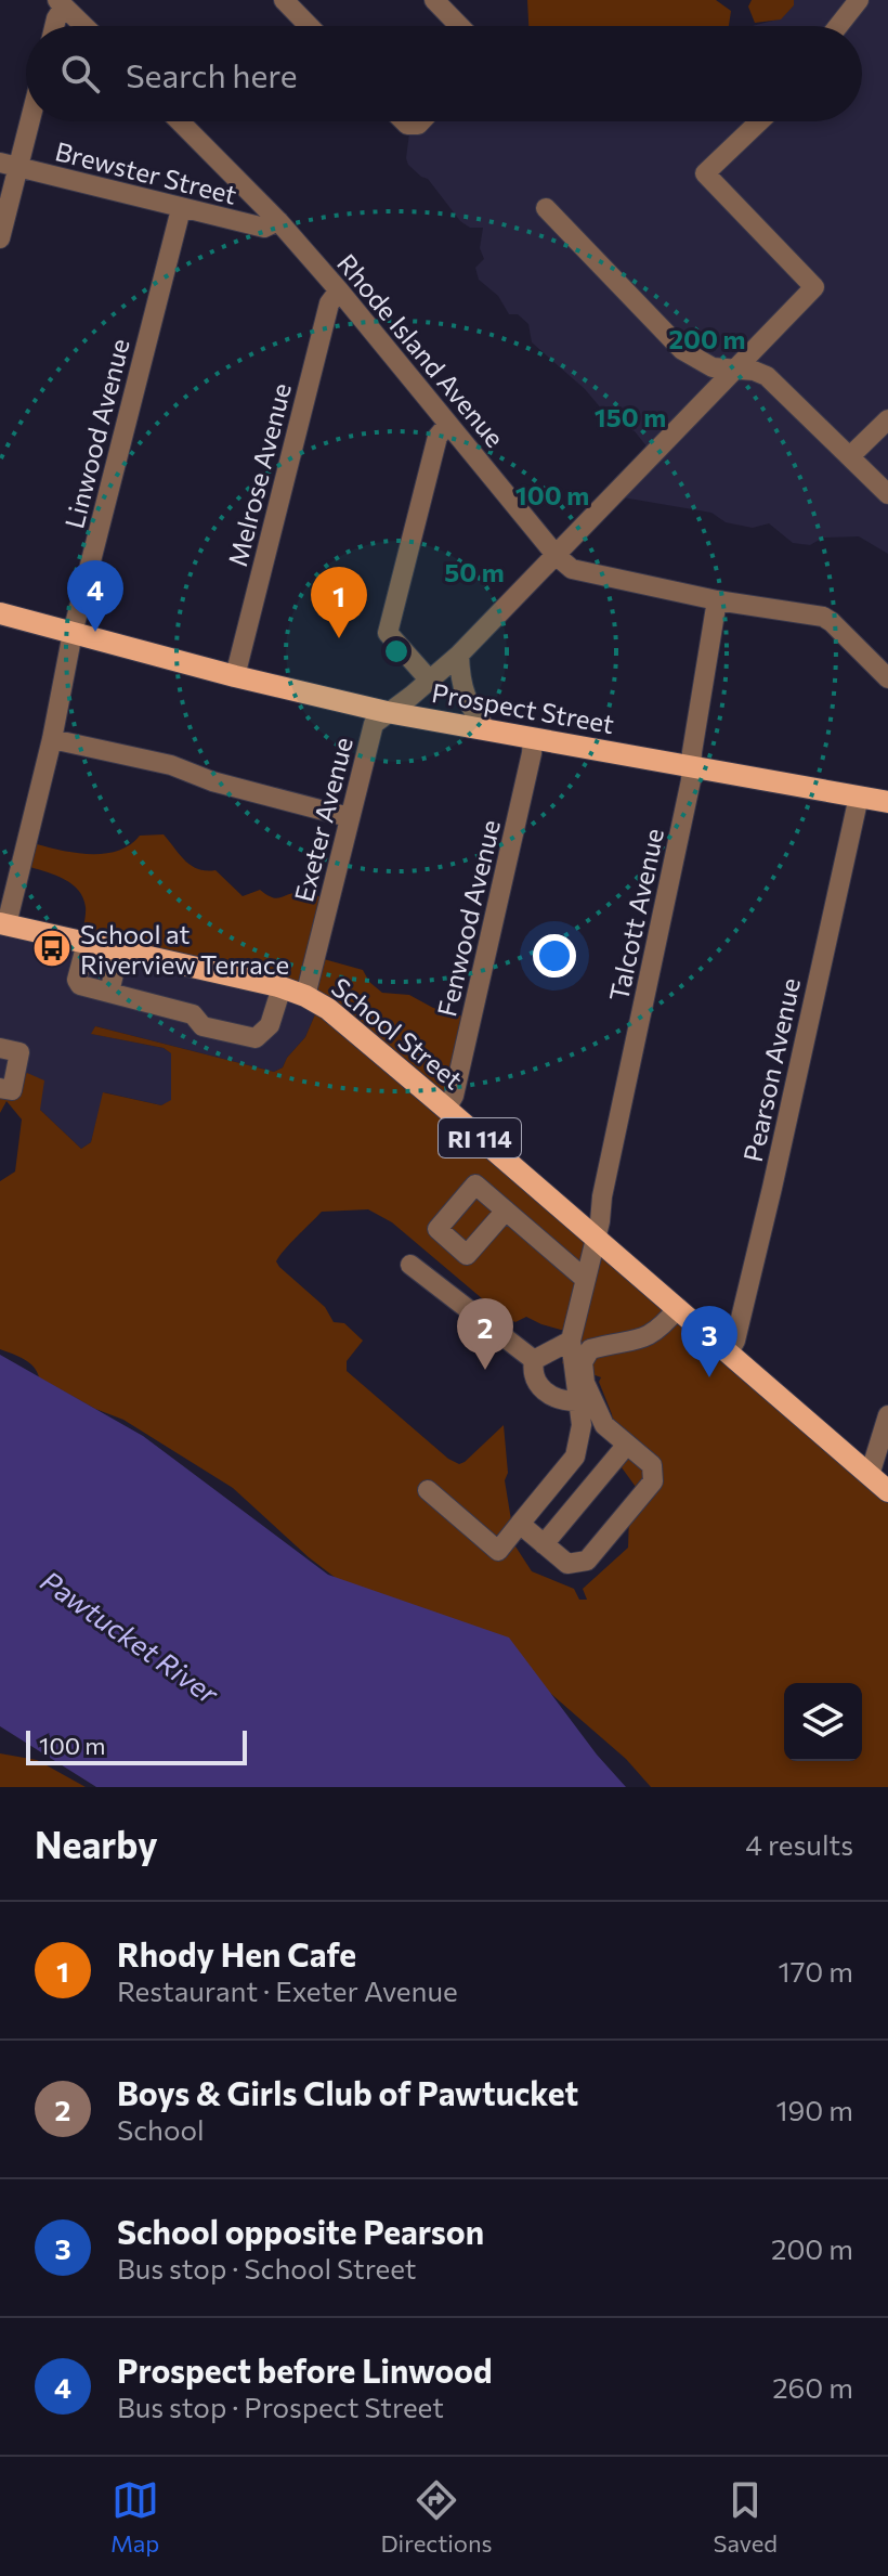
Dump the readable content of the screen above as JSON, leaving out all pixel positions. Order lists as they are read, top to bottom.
{
  "streets": {
    "main road": ["Prospect Street", "School Street", "RI 114"],
    "street": [
      "Brewster Street",
      "Rhode Island Avenue",
      "Linwood Avenue",
      "Melrose Avenue",
      "Exeter Avenue",
      "Talcott Avenue",
      "Fenwood Avenue",
      "Pearson Avenue"
    ]
  },
  "crossings": [
    ["Brewster Street", "Rhode Island Avenue"],
    ["Brewster Street", "Linwood Avenue"],
    ["Rhode Island Avenue", "Melrose Avenue"],
    ["Rhode Island Avenue", "Talcott Avenue"],
    ["Linwood Avenue", "Prospect Street"],
    ["Linwood Avenue", "School Street"],
    ["Melrose Avenue", "Prospect Street"],
    ["Prospect Street", "Exeter Avenue"],
    ["Prospect Street", "Talcott Avenue"],
    ["Prospect Street", "Fenwood Avenue"],
    ["Prospect Street", "Pearson Avenue"],
    ["Exeter Avenue", "School Street"],
    ["Talcott Avenue", "School Street"],
    ["Fenwood Avenue", "School Street"],
    ["School Street", "Pearson Avenue"]
  ],
  "water": ["Pawtucket River"],
  "places": {
    "bus stop": ["School at Riverview Terrace"]
  },
  "scale_bar": "100 m",
  "page": {
    "search": "Search here",
    "pins": [
      "4",
      "1",
      "2",
      "3"
    ],
    "scale": "100 m",
    "heading": ["Nearby", "4 results"],
    "list": [
      {
        "mark": "1",
        "name": "Rhody Hen Cafe",
        "note": "Restaurant · Exeter Avenue",
        "value": "170 m"
      },
      {
        "mark": "2",
        "name": "Boys & Girls Club of Pawtucket",
        "note": "School",
        "value": "190 m"
      },
      {
        "mark": "3",
        "name": "School opposite Pearson",
        "note": "Bus stop · School Street",
        "value": "200 m"
      },
      {
        "mark": "4",
        "name": "Prospect before Linwood",
        "note": "Bus stop · Prospect Street",
        "value": "260 m"
      }
    ],
    "nav": ["Map", "Directions", "Saved"]
  },
  "rings": [
    "200 m",
    "150 m",
    "100 m",
    "50 m"
  ]
}
